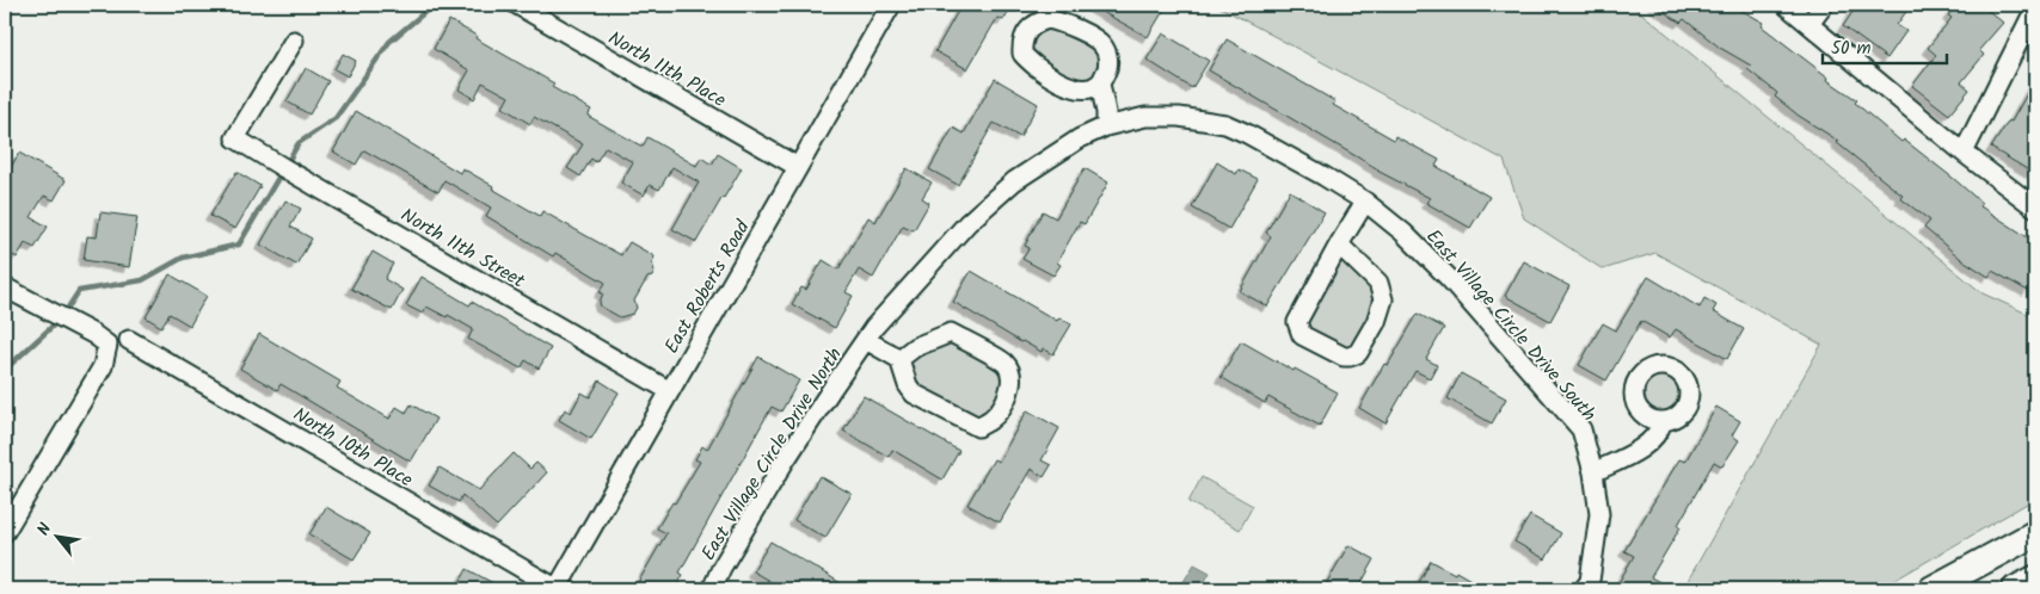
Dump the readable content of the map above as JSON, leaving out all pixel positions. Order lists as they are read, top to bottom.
{
  "streets": {
    "street": [
      "North 11th Place",
      "North 11th Street",
      "East Roberts Road",
      "East Village Circle Drive South",
      "North 10th Place",
      "East Village Circle Drive North"
    ]
  },
  "crossings": [
    ["North 11th Place", "East Roberts Road"],
    ["North 11th Street", "East Roberts Road"],
    ["East Roberts Road", "North 10th Place"],
    ["East Village Circle Drive South", "East Village Circle Drive North"]
  ],
  "scale_bar": "50 m",
  "north": "top left"
}
